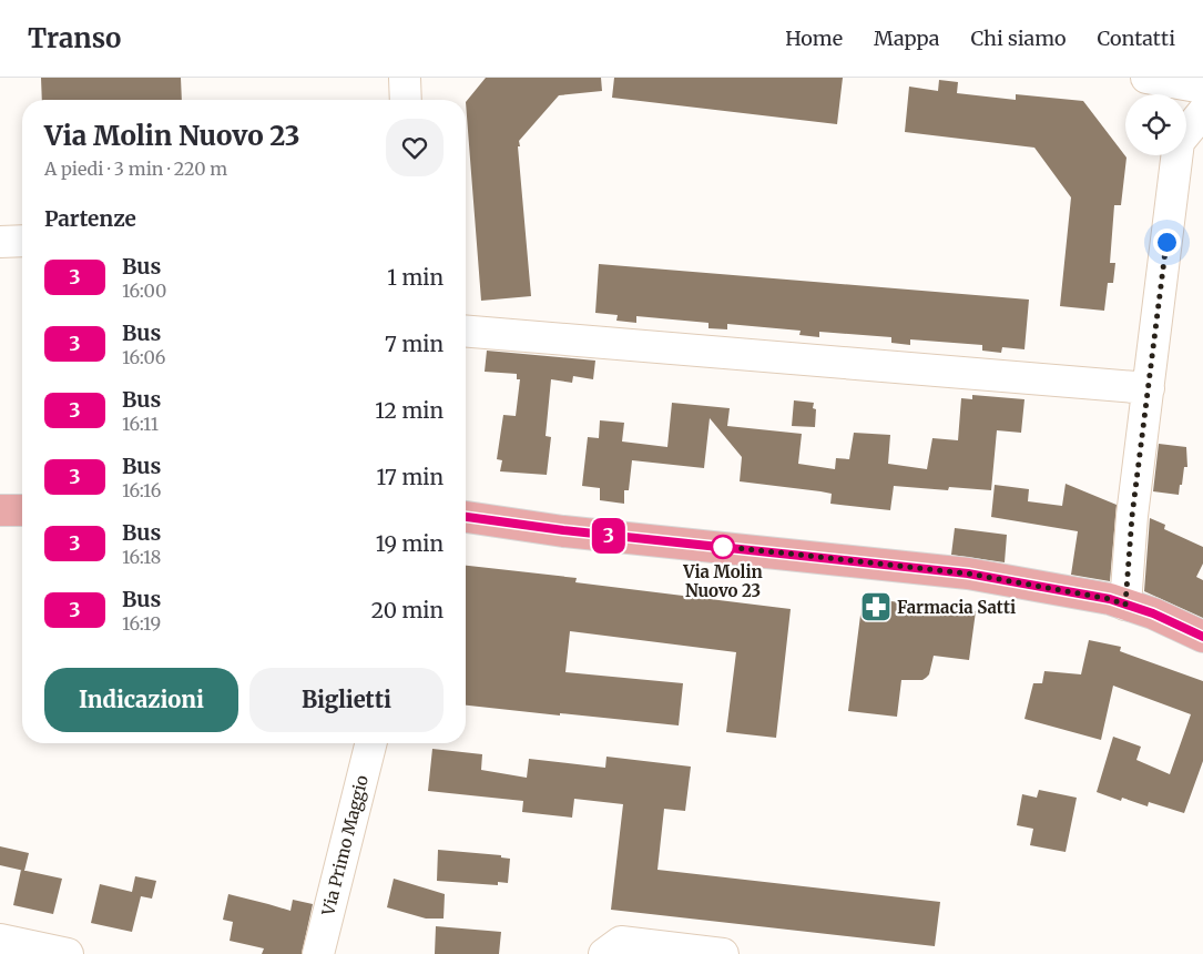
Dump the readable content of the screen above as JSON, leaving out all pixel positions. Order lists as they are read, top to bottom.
{
  "streets": {
    "street": ["Via Primo Maggio"]
  },
  "places": {
    "other": ["Via Molin Nuovo 23"],
    "pharmacy": ["Farmacia Satti"]
  },
  "lines": ["bus line 3"],
  "page": {
    "header": "Transo",
    "nav": [
      "Home",
      "Mappa",
      "Chi siamo",
      "Contatti"
    ],
    "on_map": "3",
    "heading": [
      ["Via Molin Nuovo 23", "A piedi · 3 min · 220 m"],
      "Partenze"
    ],
    "list": [
      {
        "mark": "3",
        "name": "Bus",
        "note": "16:00",
        "value": "1 min"
      },
      {
        "mark": "3",
        "name": "Bus",
        "note": "16:06",
        "value": "7 min"
      },
      {
        "mark": "3",
        "name": "Bus",
        "note": "16:11",
        "value": "12 min"
      },
      {
        "mark": "3",
        "name": "Bus",
        "note": "16:16",
        "value": "17 min"
      },
      {
        "mark": "3",
        "name": "Bus",
        "note": "16:18",
        "value": "19 min"
      },
      {
        "mark": "3",
        "name": "Bus",
        "note": "16:19",
        "value": "20 min"
      }
    ],
    "buttons": ["Indicazioni", "Biglietti"]
  }
}
